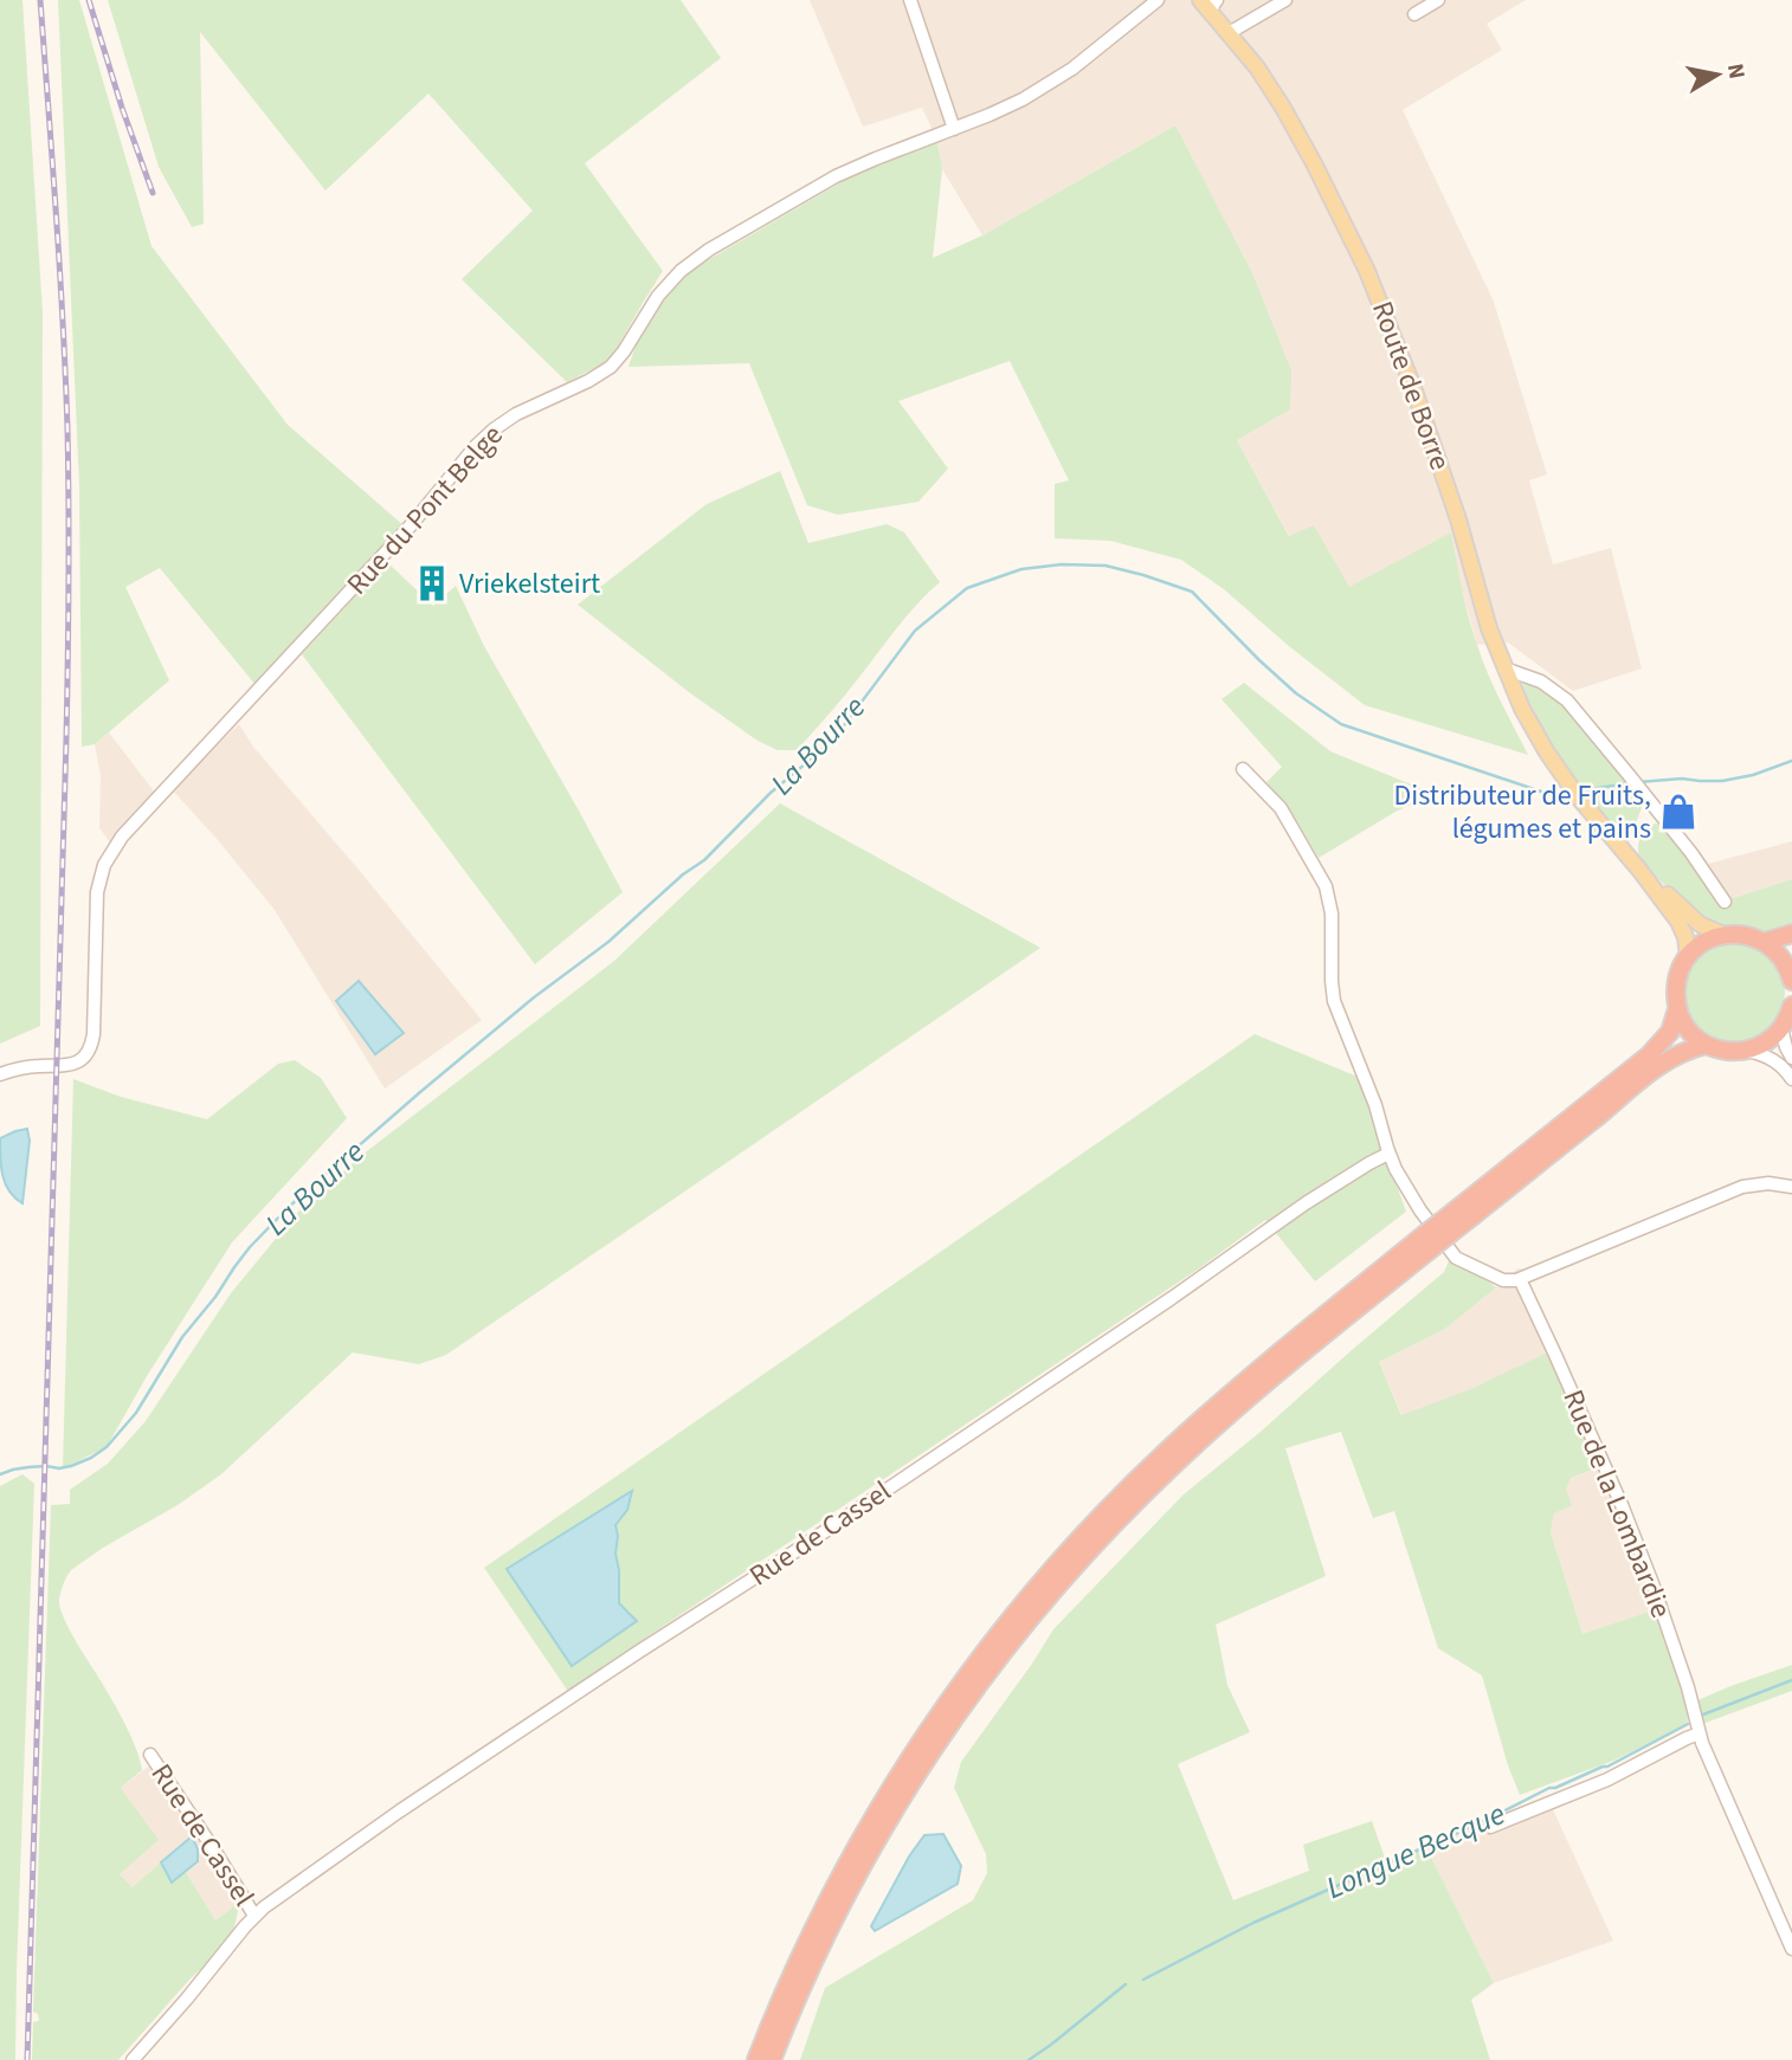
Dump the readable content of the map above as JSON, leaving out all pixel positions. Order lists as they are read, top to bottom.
{
  "streets": {
    "main road": ["Route de Borre"],
    "street": ["Rue du Pont Belge", "Rue de la Lombardie", "Rue de Cassel"]
  },
  "water": ["La Bourre", "Longue Becque"],
  "places": {
    "building": ["Vriekelsteirt"],
    "shop": ["Distributeur de Fruits, légumes et pains"]
  },
  "north": "right"
}
